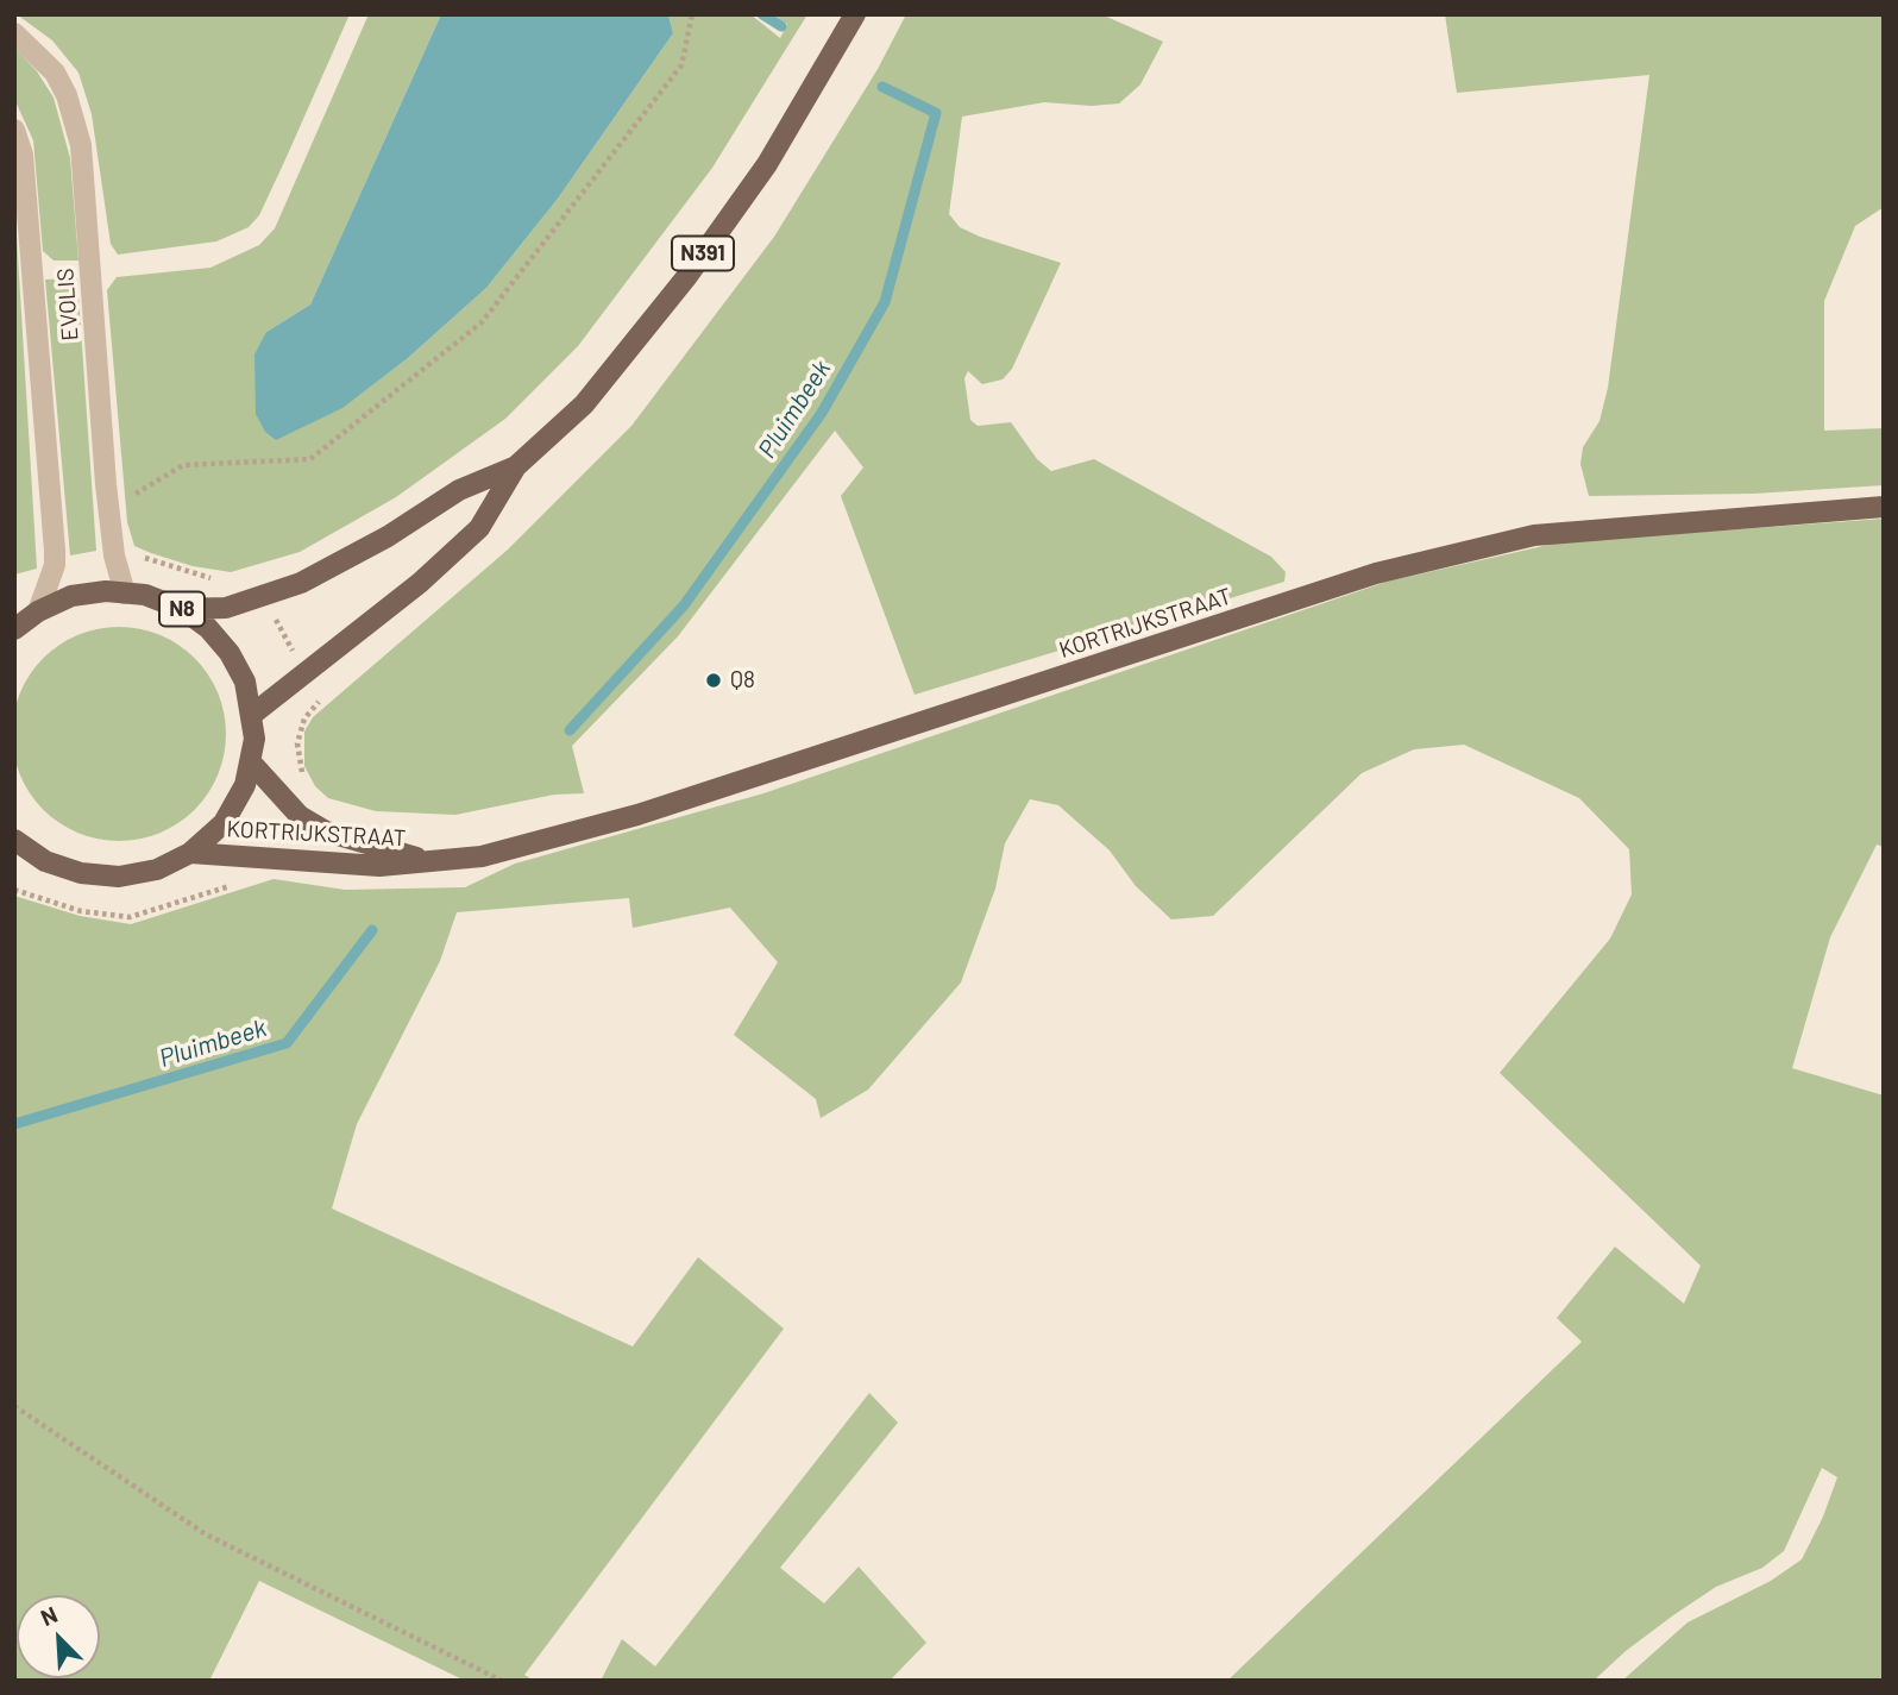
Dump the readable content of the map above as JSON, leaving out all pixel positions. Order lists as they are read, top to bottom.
{
  "streets": {
    "main road": ["N391", "N8", "KORTRIJKSTRAAT"],
    "street": ["EVOLIS"]
  },
  "crossings": [
    ["N391", "N8"],
    ["EVOLIS", "N8"],
    ["N8", "KORTRIJKSTRAAT"]
  ],
  "water": ["Pluimbeek"],
  "places": ["Q8"],
  "north": "top left"
}
